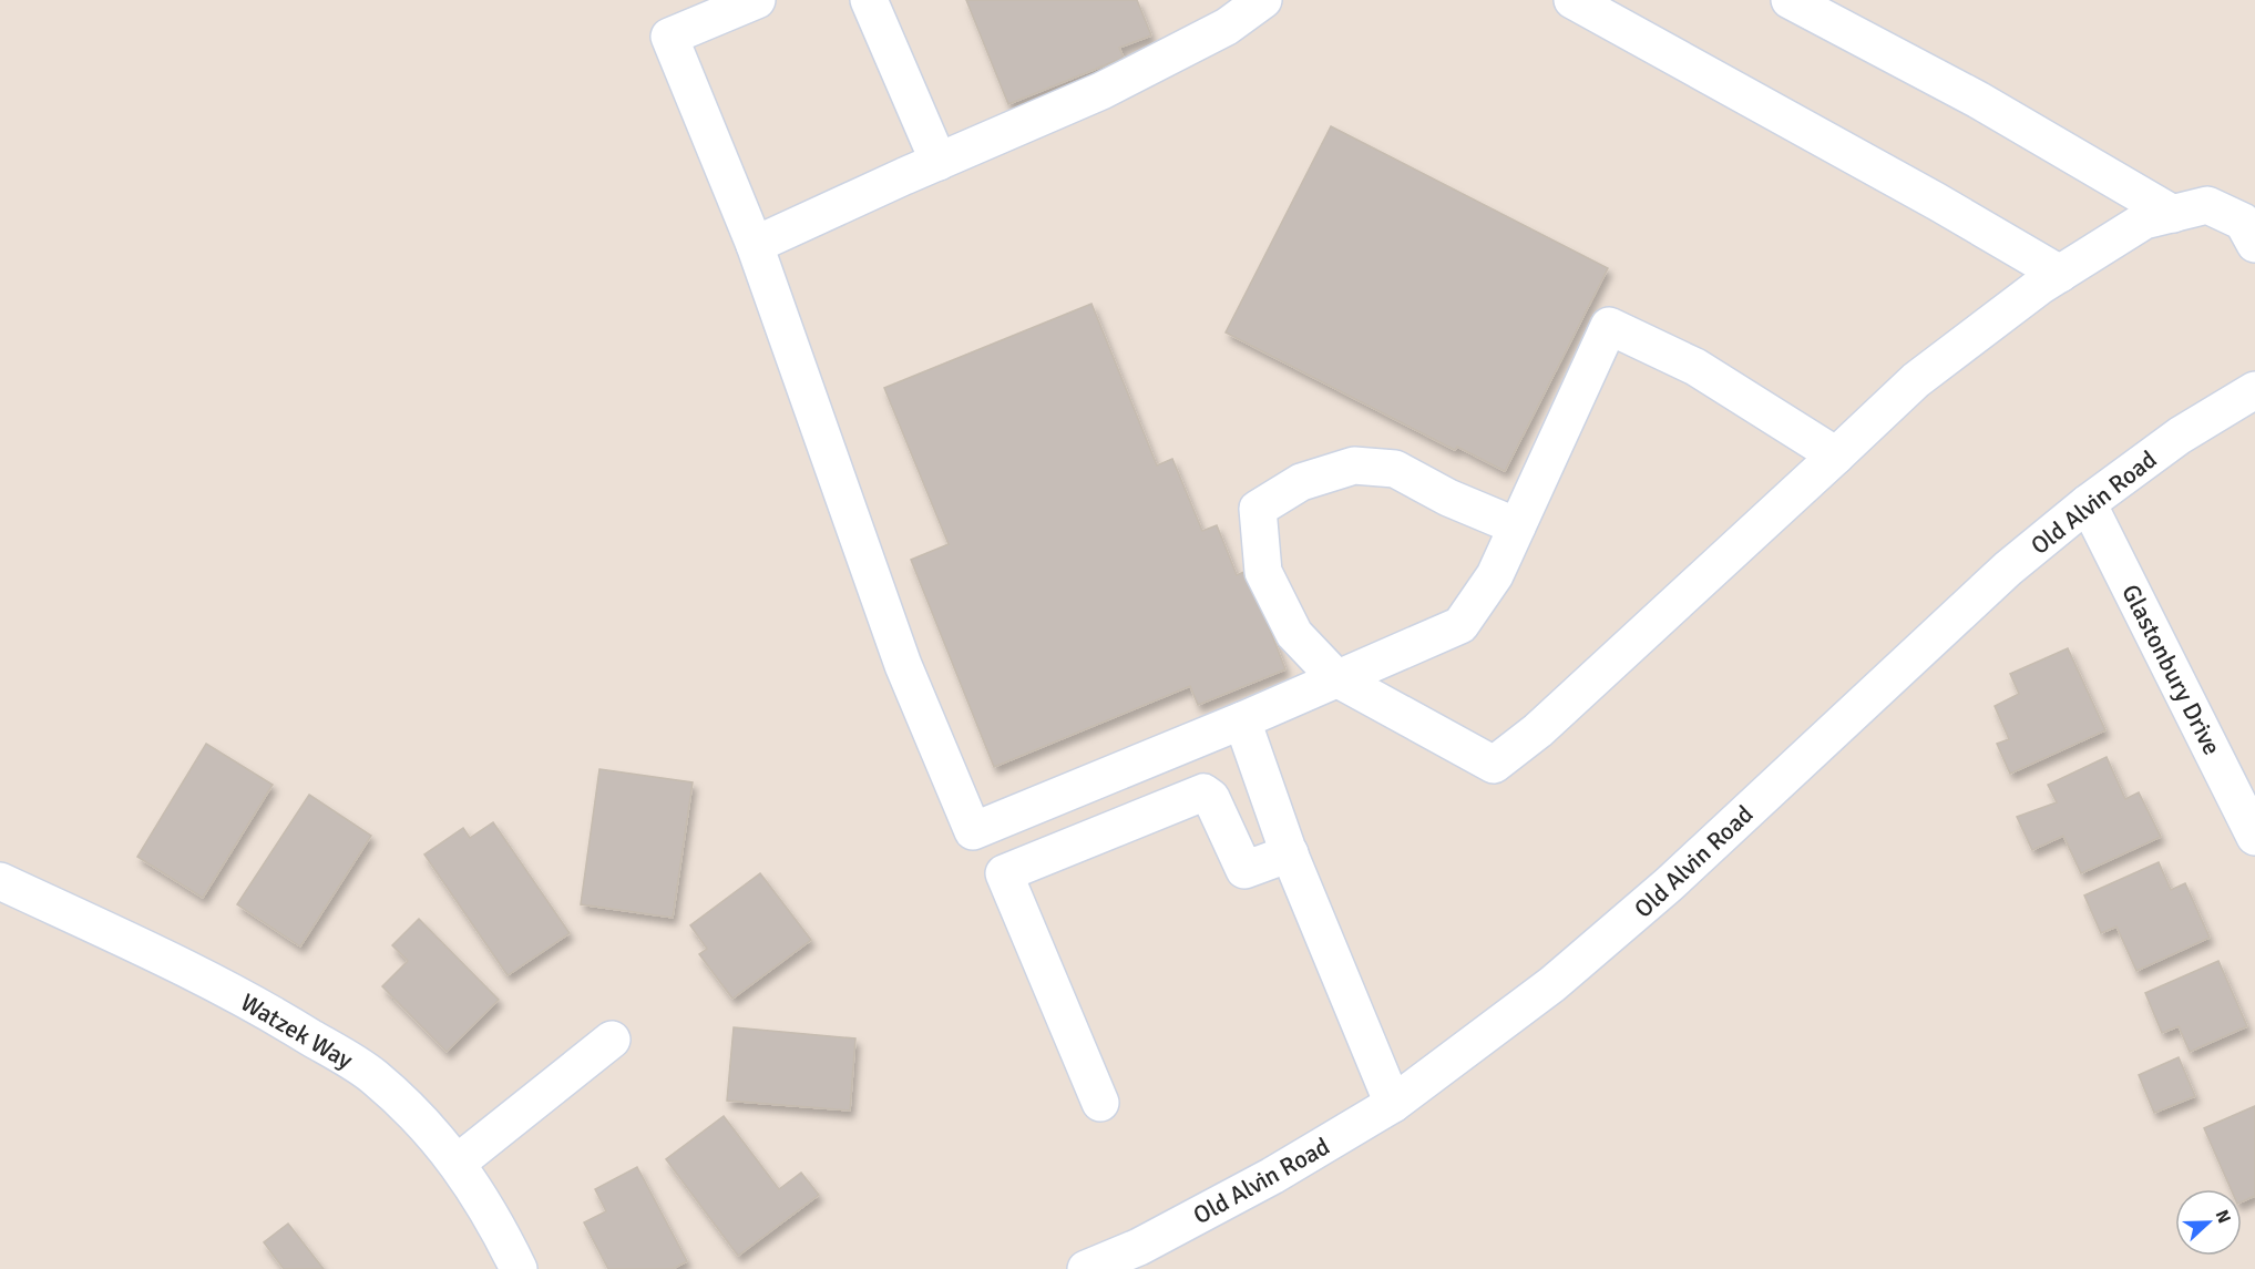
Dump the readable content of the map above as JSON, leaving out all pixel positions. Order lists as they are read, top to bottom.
{
  "streets": {
    "street": ["Old Alvin Road", "Glastonbury Drive", "Watzek Way"]
  },
  "crossings": [
    ["Old Alvin Road", "Glastonbury Drive"]
  ],
  "north": "right"
}
